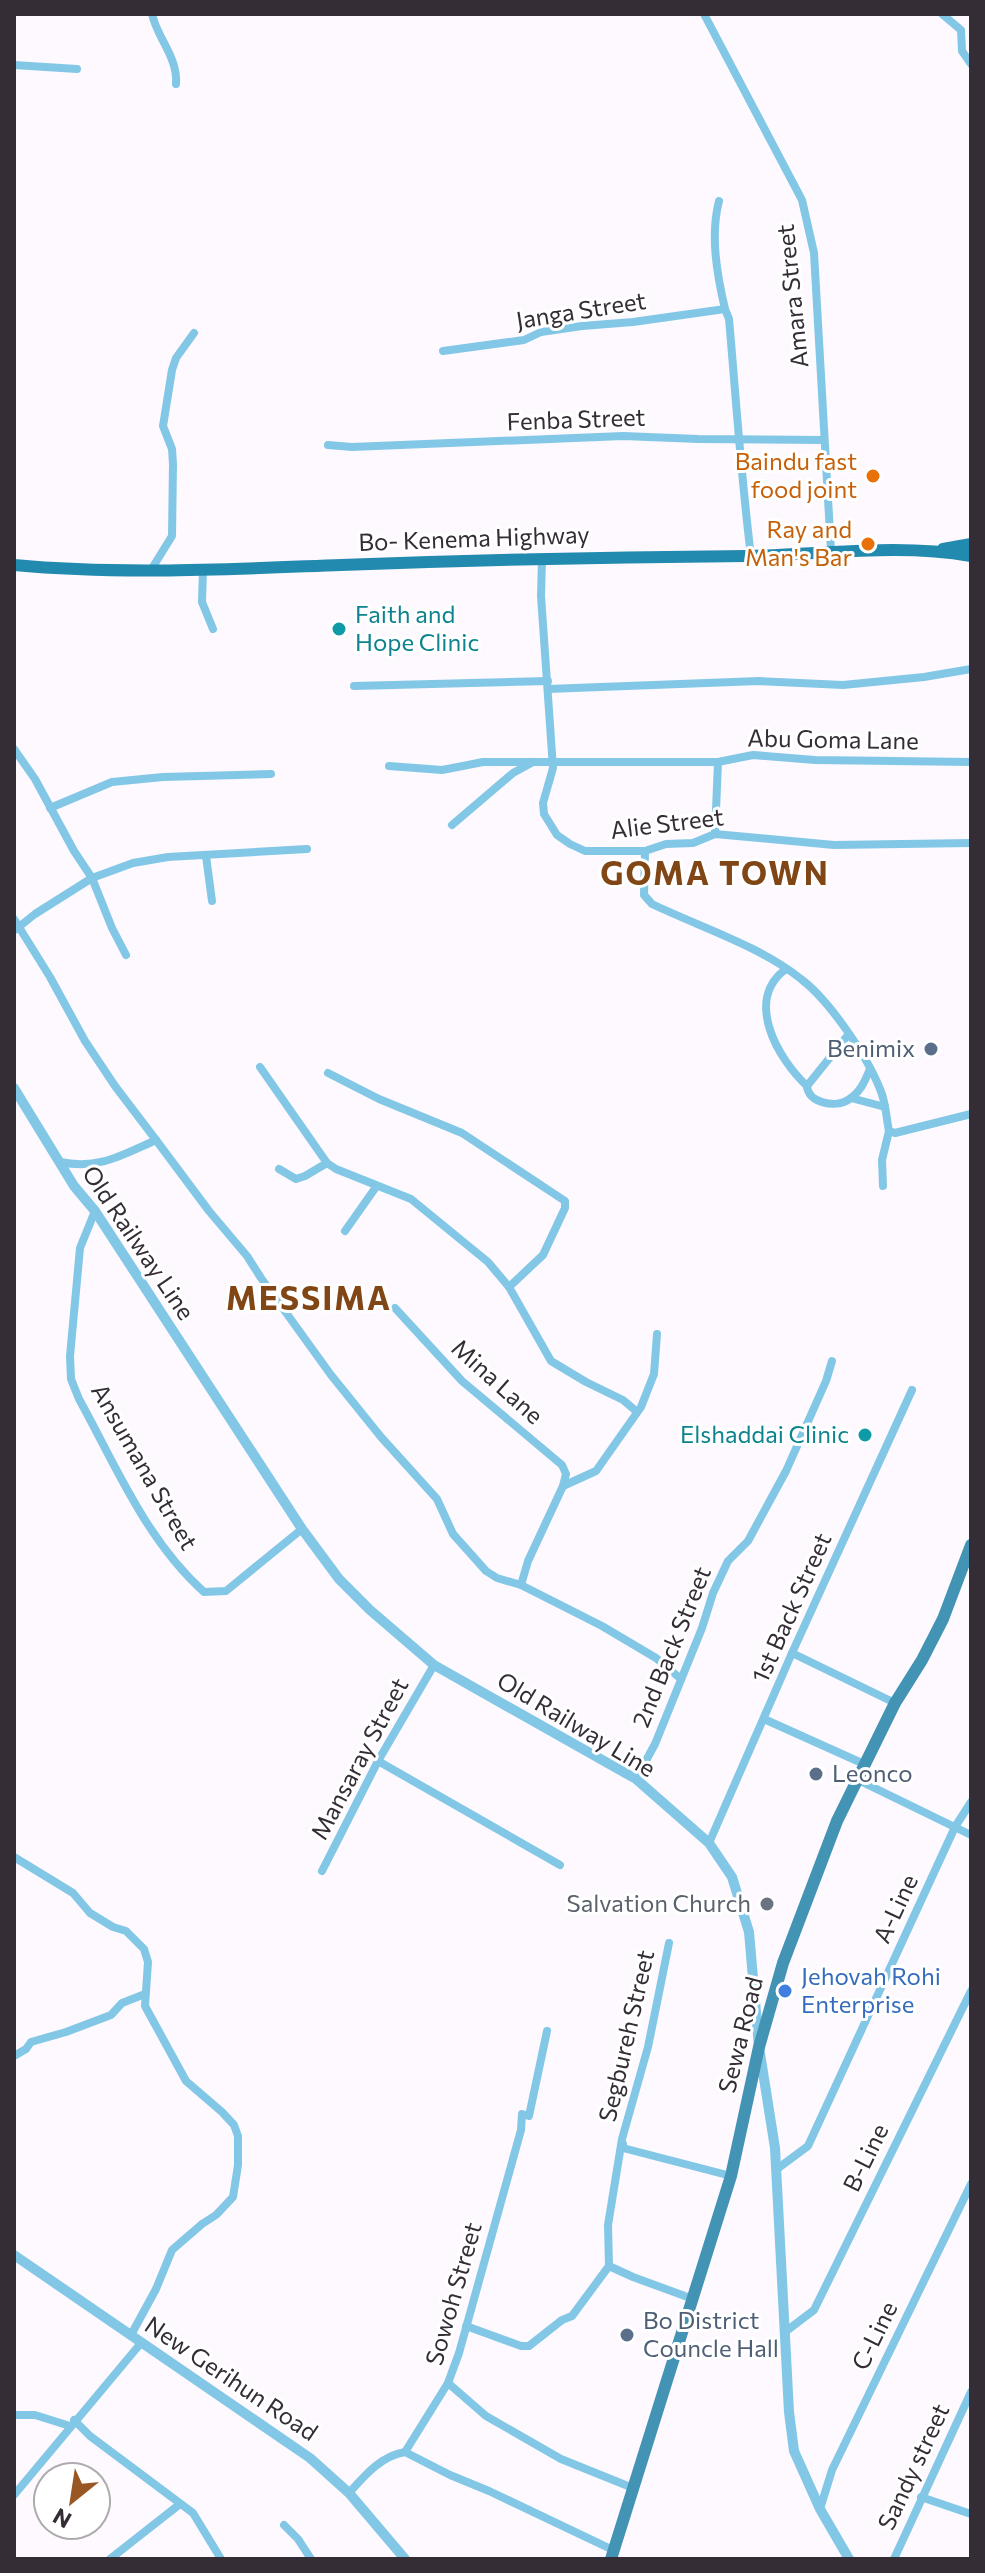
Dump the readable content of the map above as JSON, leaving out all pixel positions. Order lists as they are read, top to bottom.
{
  "streets": {
    "highway": ["Bo- Kenema Highway"],
    "main road": ["Sewa Road"],
    "street": [
      "Amara Street",
      "Janga Street",
      "Fenba Street",
      "Abu Goma Lane",
      "Alie Street",
      "Old Railway Line",
      "Mina Lane",
      "Ansumana Street",
      "1st Back Street",
      "2nd Back Street",
      "Mansaray Street",
      "A-Line",
      "Segbureh Street",
      "B-Line",
      "Sowoh Street",
      "C-Line",
      "New Gerihun Road",
      "Sandy street"
    ]
  },
  "crossings": [
    ["Amara Street", "Fenba Street"],
    ["Amara Street", "Bo- Kenema Highway"],
    ["Bo- Kenema Highway", "Alie Street"],
    ["Abu Goma Lane", "Alie Street"],
    ["Old Railway Line", "Ansumana Street"],
    ["Old Railway Line", "1st Back Street"],
    ["Old Railway Line", "2nd Back Street"],
    ["Old Railway Line", "Mansaray Street"],
    ["Old Railway Line", "A-Line"],
    ["Old Railway Line", "Sewa Road"],
    ["Old Railway Line", "B-Line"],
    ["Old Railway Line", "C-Line"]
  ],
  "districts": ["GOMA TOWN", "MESSIMA"],
  "places": [
    "Baindu fast food joint",
    "Ray and Man's Bar",
    "Faith and Hope Clinic",
    "Benimix",
    "Elshaddai Clinic",
    "Leonco",
    "Salvation Church",
    "Jehovah Rohi Enterprise",
    "Bo District Councle Hall"
  ],
  "north": "bottom left"
}
